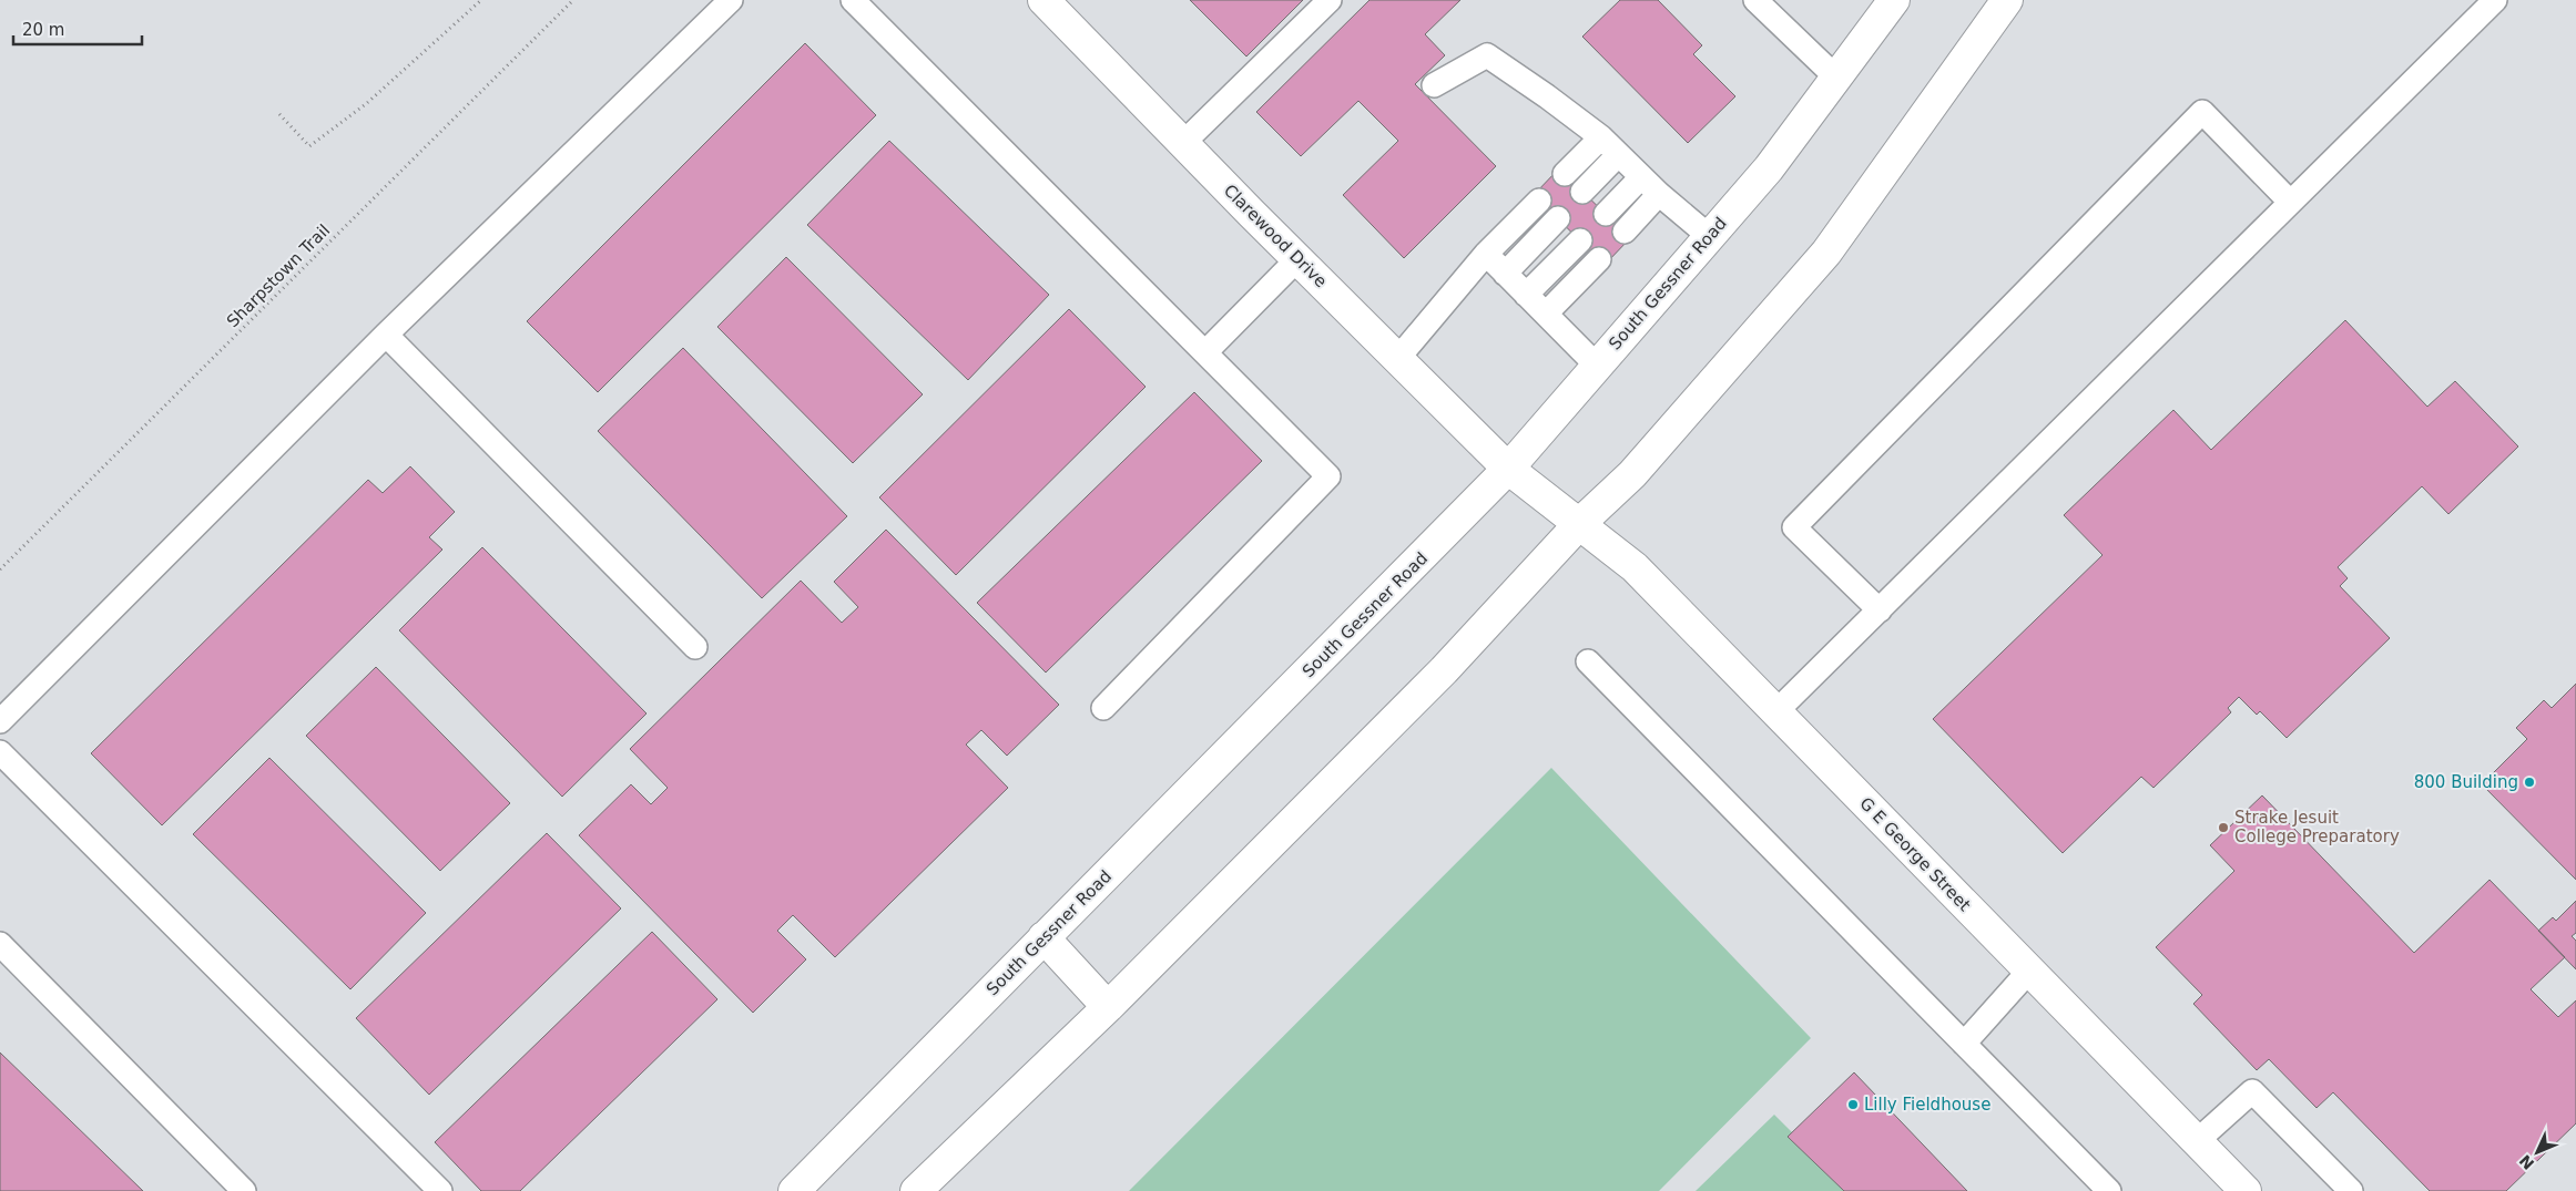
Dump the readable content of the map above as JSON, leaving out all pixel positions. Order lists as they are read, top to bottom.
{
  "streets": {
    "main road": ["Clarewood Drive", "South Gessner Road", "G E George Street"],
    "path": ["Sharpstown Trail"]
  },
  "crossings": [
    ["Clarewood Drive", "South Gessner Road"],
    ["Clarewood Drive", "G E George Street"]
  ],
  "places": ["800 Building", "Strake Jesuit College Preparatory", "Lilly Fieldhouse"],
  "scale_bar": "20 m",
  "north": "bottom left"
}
